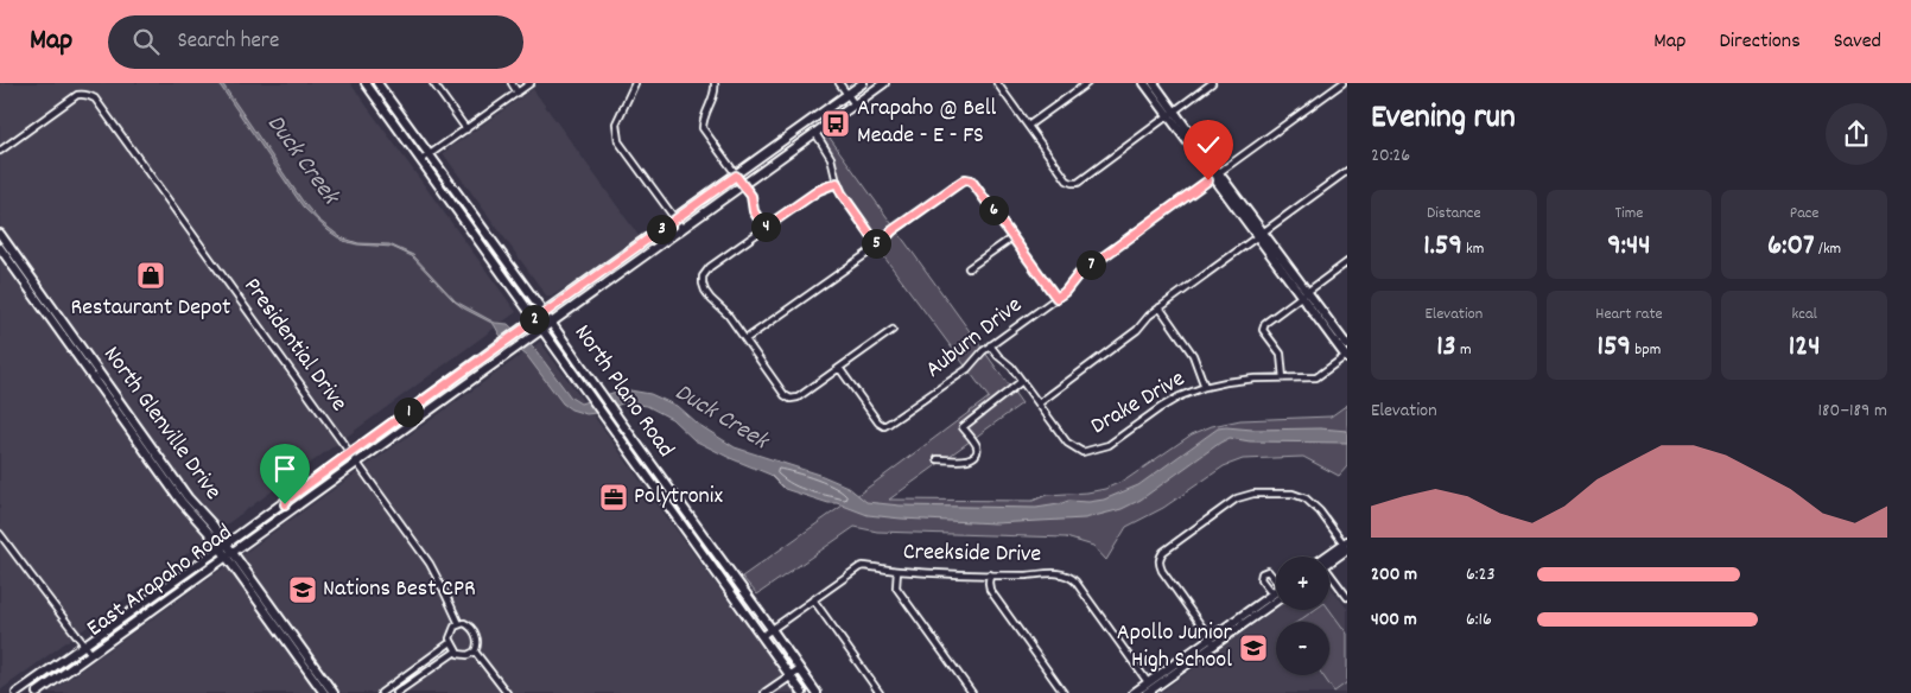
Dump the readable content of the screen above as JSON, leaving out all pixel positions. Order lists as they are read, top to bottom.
{
  "streets": {
    "main road": ["North Plano Road", "North Glenville Drive", "East Arapaho Road"],
    "street": [
      "Auburn Drive",
      "Presidential Drive",
      "Drake Drive",
      "Creekside Drive"
    ]
  },
  "crossings": [
    ["Auburn Drive", "Drake Drive"],
    ["Presidential Drive", "East Arapaho Road"],
    ["North Plano Road", "Creekside Drive"],
    ["North Plano Road", "East Arapaho Road"],
    ["North Glenville Drive", "East Arapaho Road"]
  ],
  "water": ["Duck Creek"],
  "places": {
    "bus stop": ["Arapaho @ Bell Meade - E - FS"],
    "shop": ["Restaurant Depot"],
    "office": ["Polytronix"],
    "school or university": ["Nations Best CPR", "Apollo Junior High School"]
  },
  "page": {
    "header": "Map",
    "search": "Search here",
    "nav": ["Map", "Directions", "Saved"],
    "heading": ["Evening run", "20:26"],
    "stats": [
      ["Distance", "1.59 km"],
      ["Time", "9:44"],
      ["Pace", "6:07 /km"],
      ["Elevation", "13 m"],
      ["Heart rate", "159 bpm"],
      ["kcal", "124"]
    ],
    "pins": [
      "6",
      "4",
      "3",
      "5",
      "7",
      "2",
      "1"
    ],
    "chart": ["Elevation", "180–189 m"],
    "list": [
      {
        "name": "200 m",
        "note": "6:23"
      },
      {
        "name": "400 m",
        "note": "6:16"
      }
    ],
    "map_buttons": ["+", "−"]
  }
}
